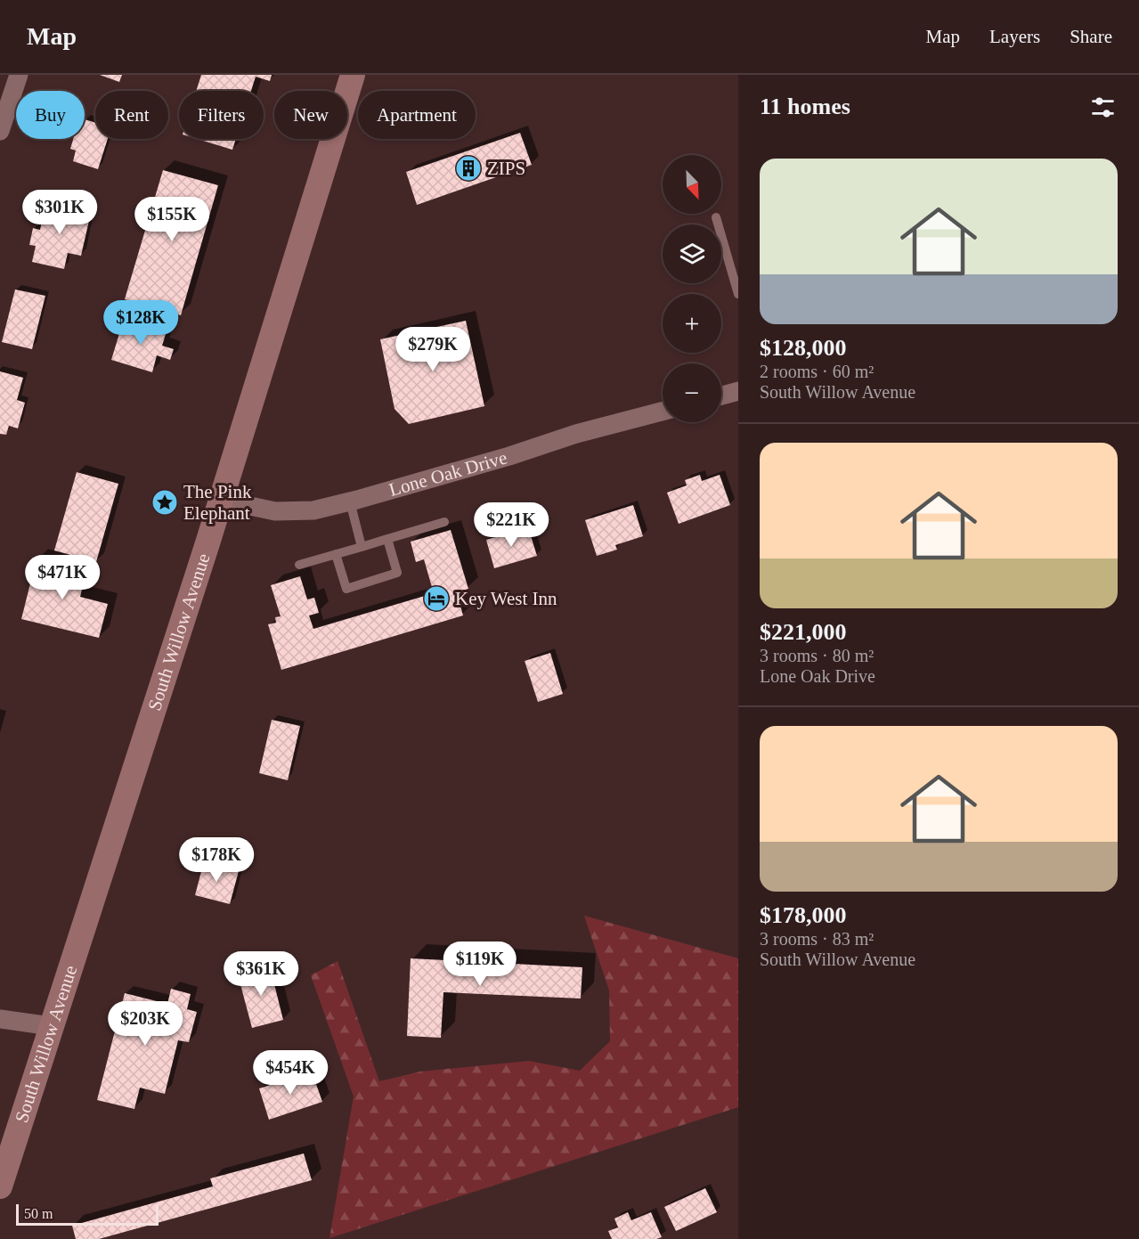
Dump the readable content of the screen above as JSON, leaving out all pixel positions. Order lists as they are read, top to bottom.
{
  "streets": {
    "main road": ["South Willow Avenue"],
    "street": ["Lone Oak Drive"]
  },
  "crossings": [
    ["Lone Oak Drive", "South Willow Avenue"]
  ],
  "places": {
    "building": ["ZIPS"],
    "place": ["The Pink Elephant"],
    "hotel": ["Key West Inn"]
  },
  "scale_bar": "50 m",
  "north": "bottom right",
  "page": {
    "header": "Map",
    "nav": ["Map", "Layers", "Share"],
    "heading": "11 homes",
    "chip": [
      "Buy",
      "Rent",
      "Filters",
      "New",
      "Apartment"
    ],
    "list": [
      {
        "name": "$128,000",
        "note": "2 rooms · 60 m² · South Willow Avenue"
      },
      {
        "name": "$221,000",
        "note": "3 rooms · 80 m² · Lone Oak Drive"
      },
      {
        "name": "$178,000",
        "note": "3 rooms · 83 m² · South Willow Avenue"
      }
    ],
    "map_buttons": ["+", "−"],
    "price": [
      "$301K",
      "$155K",
      "$128K",
      "$279K",
      "$221K",
      "$471K",
      "$178K",
      "$119K",
      "$361K",
      "$203K",
      "$454K"
    ],
    "scale": "50 m"
  }
}
